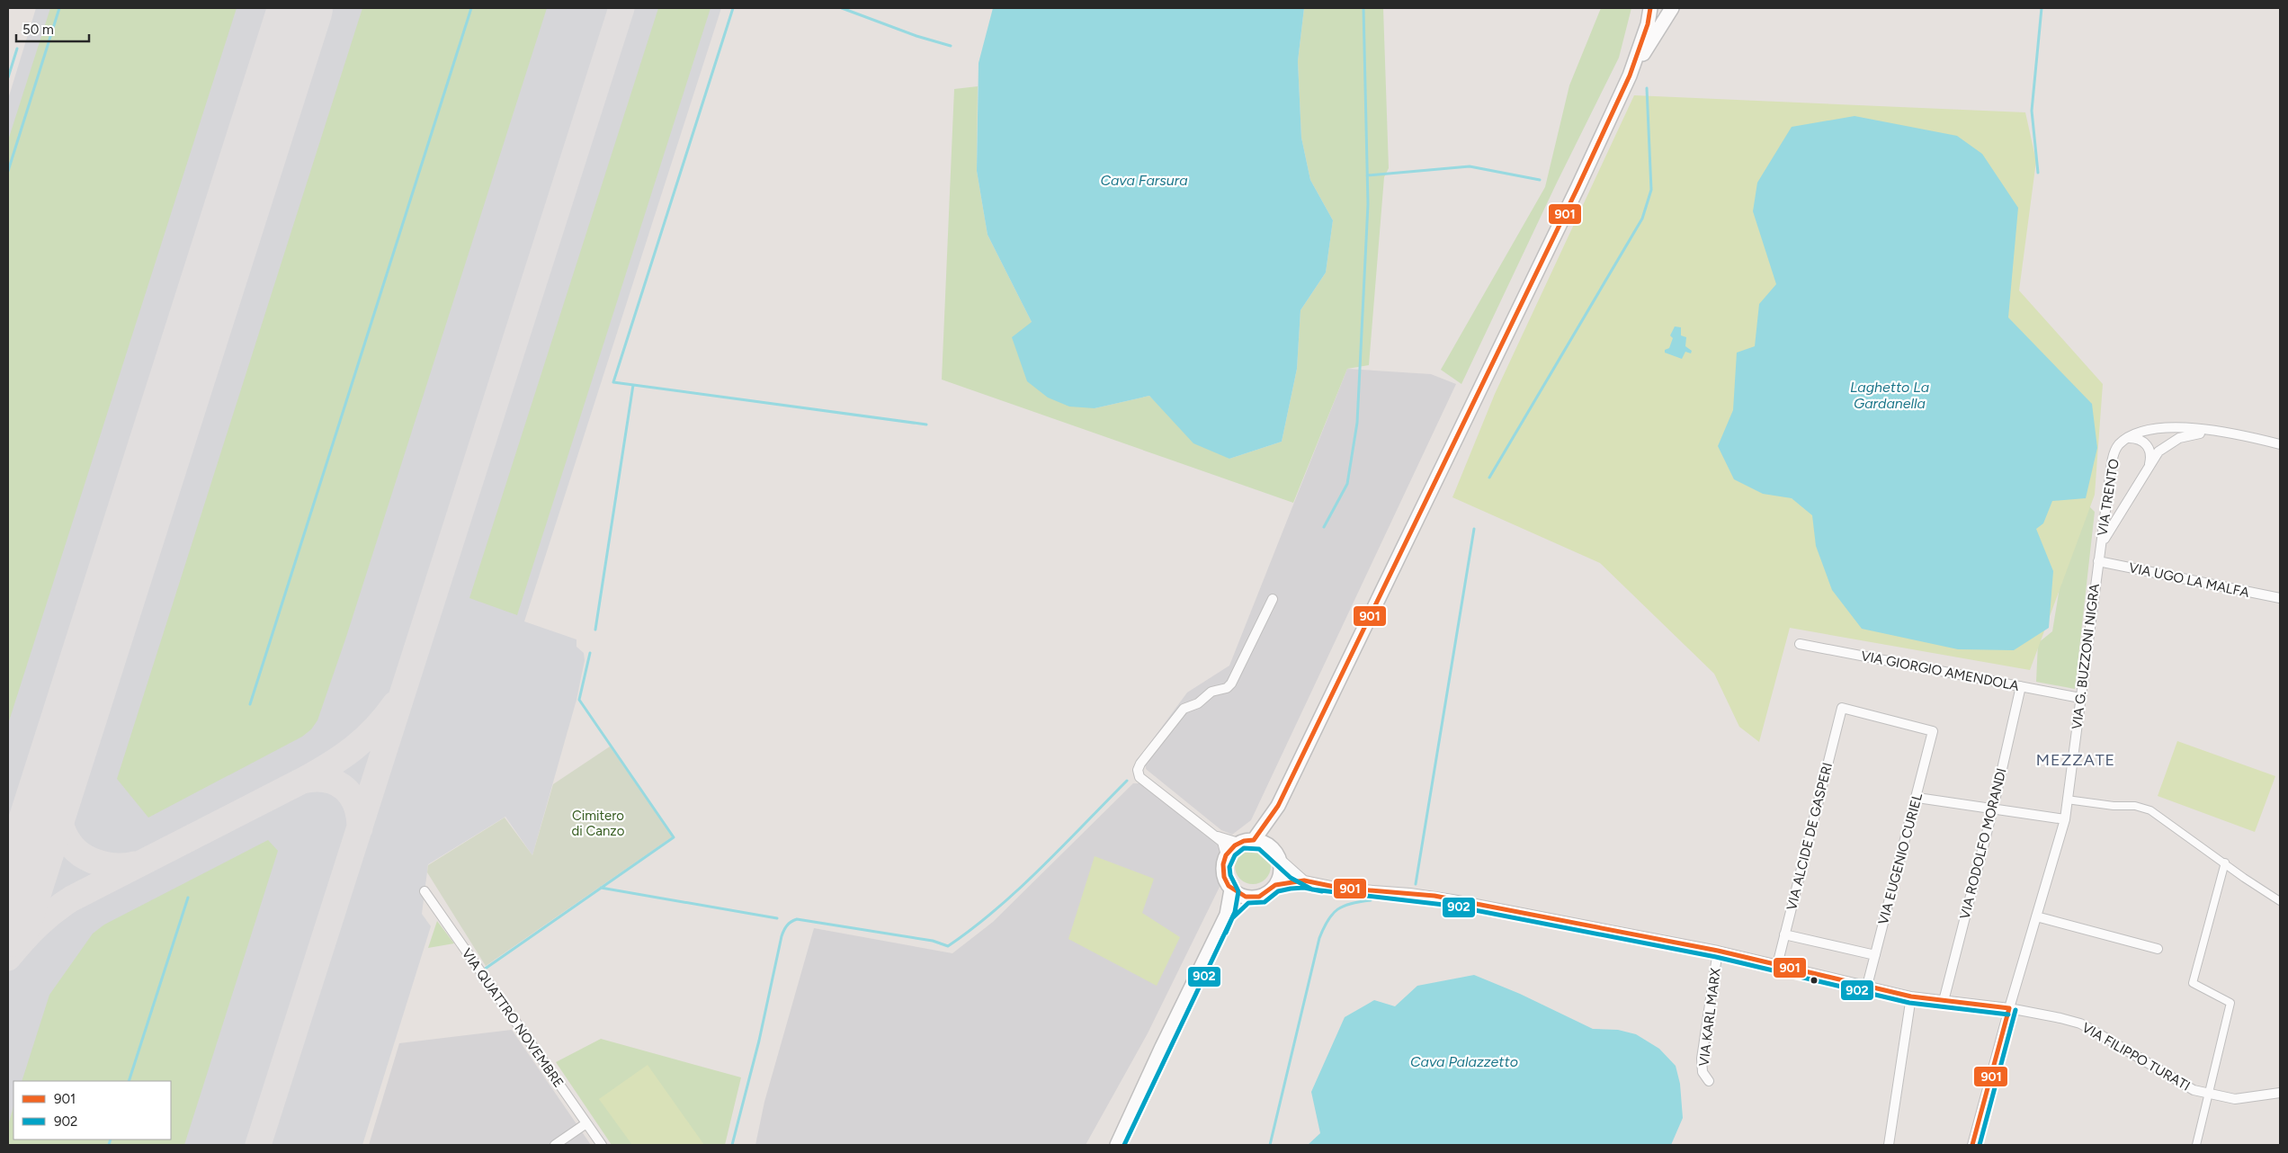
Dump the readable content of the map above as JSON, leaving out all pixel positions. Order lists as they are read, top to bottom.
{
  "streets": {
    "street": [
      "VIA TRENTO",
      "VIA UGO LA MALFA",
      "VIA G. BUZZONI NIGRA",
      "VIA GIORGIO AMENDOLA",
      "VIA ALCIDE DE GASPERI",
      "VIA RODOLFO MORANDI",
      "VIA EUGENIO CURIEL",
      "VIA KARL MARX",
      "VIA QUATTRO NOVEMBRE",
      "VIA FILIPPO TURATI"
    ]
  },
  "crossings": [
    ["VIA TRENTO", "VIA G. BUZZONI NIGRA"],
    ["VIA UGO LA MALFA", "VIA G. BUZZONI NIGRA"],
    ["VIA G. BUZZONI NIGRA", "VIA GIORGIO AMENDOLA"],
    ["VIA G. BUZZONI NIGRA", "VIA FILIPPO TURATI"],
    ["VIA GIORGIO AMENDOLA", "VIA RODOLFO MORANDI"],
    ["VIA ALCIDE DE GASPERI", "VIA EUGENIO CURIEL"],
    ["VIA ALCIDE DE GASPERI", "VIA FILIPPO TURATI"],
    ["VIA RODOLFO MORANDI", "VIA FILIPPO TURATI"],
    ["VIA EUGENIO CURIEL", "VIA FILIPPO TURATI"],
    ["VIA KARL MARX", "VIA FILIPPO TURATI"]
  ],
  "districts": ["MEZZATE"],
  "water": ["Cava Farsura", "Laghetto La Gardanella", "Cava Palazzetto"],
  "parks": ["Cimitero di Canzo"],
  "lines": ["transit line 901", "transit line 902"],
  "legend": ["901", "902"],
  "scale_bar": "50 m"
}
